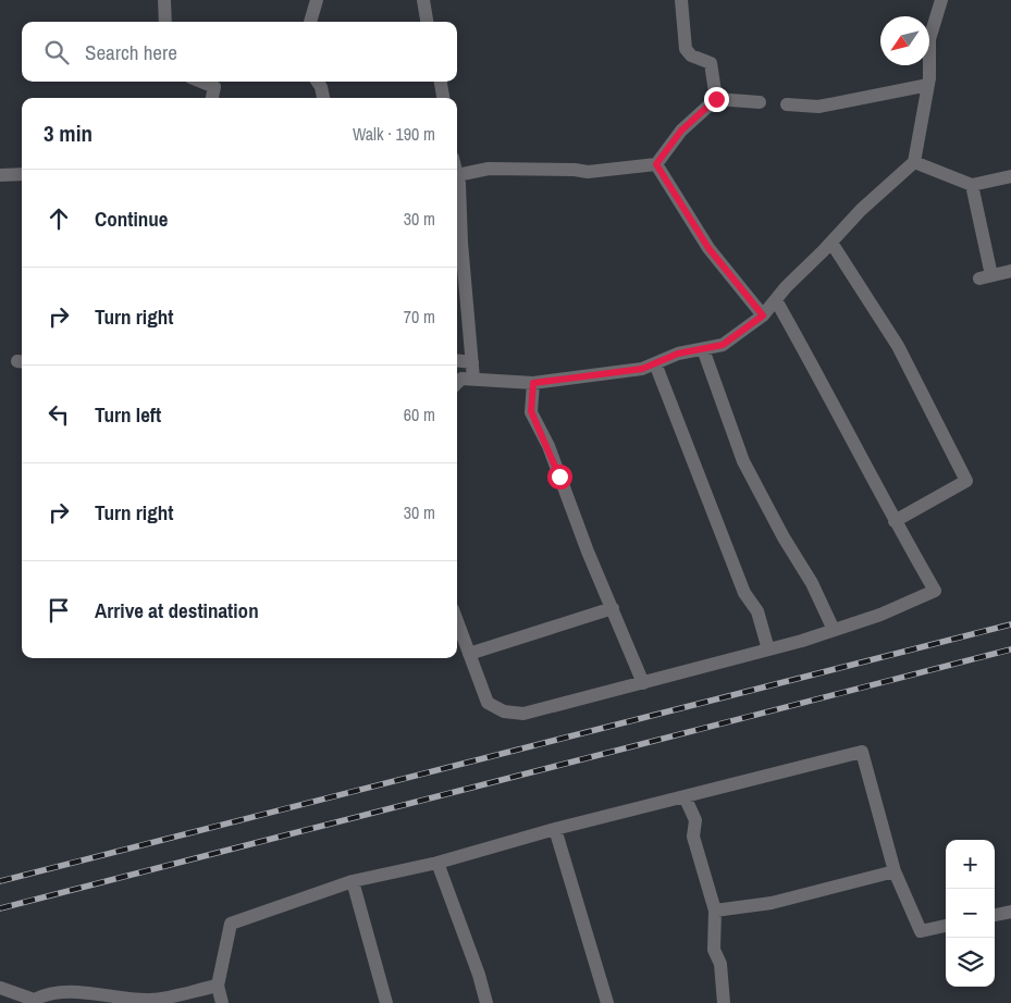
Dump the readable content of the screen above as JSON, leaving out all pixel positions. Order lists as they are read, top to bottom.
{
  "north": "bottom left",
  "page": {
    "search": "Search here",
    "heading": ["3 min", "Walk · 190 m"],
    "list": [
      ["Continue", "30 m"],
      ["Turn right", "70 m"],
      ["Turn left", "60 m"],
      ["Turn right", "30 m"],
      "Arrive at destination"
    ],
    "map_buttons": ["+", "−"]
  }
}
